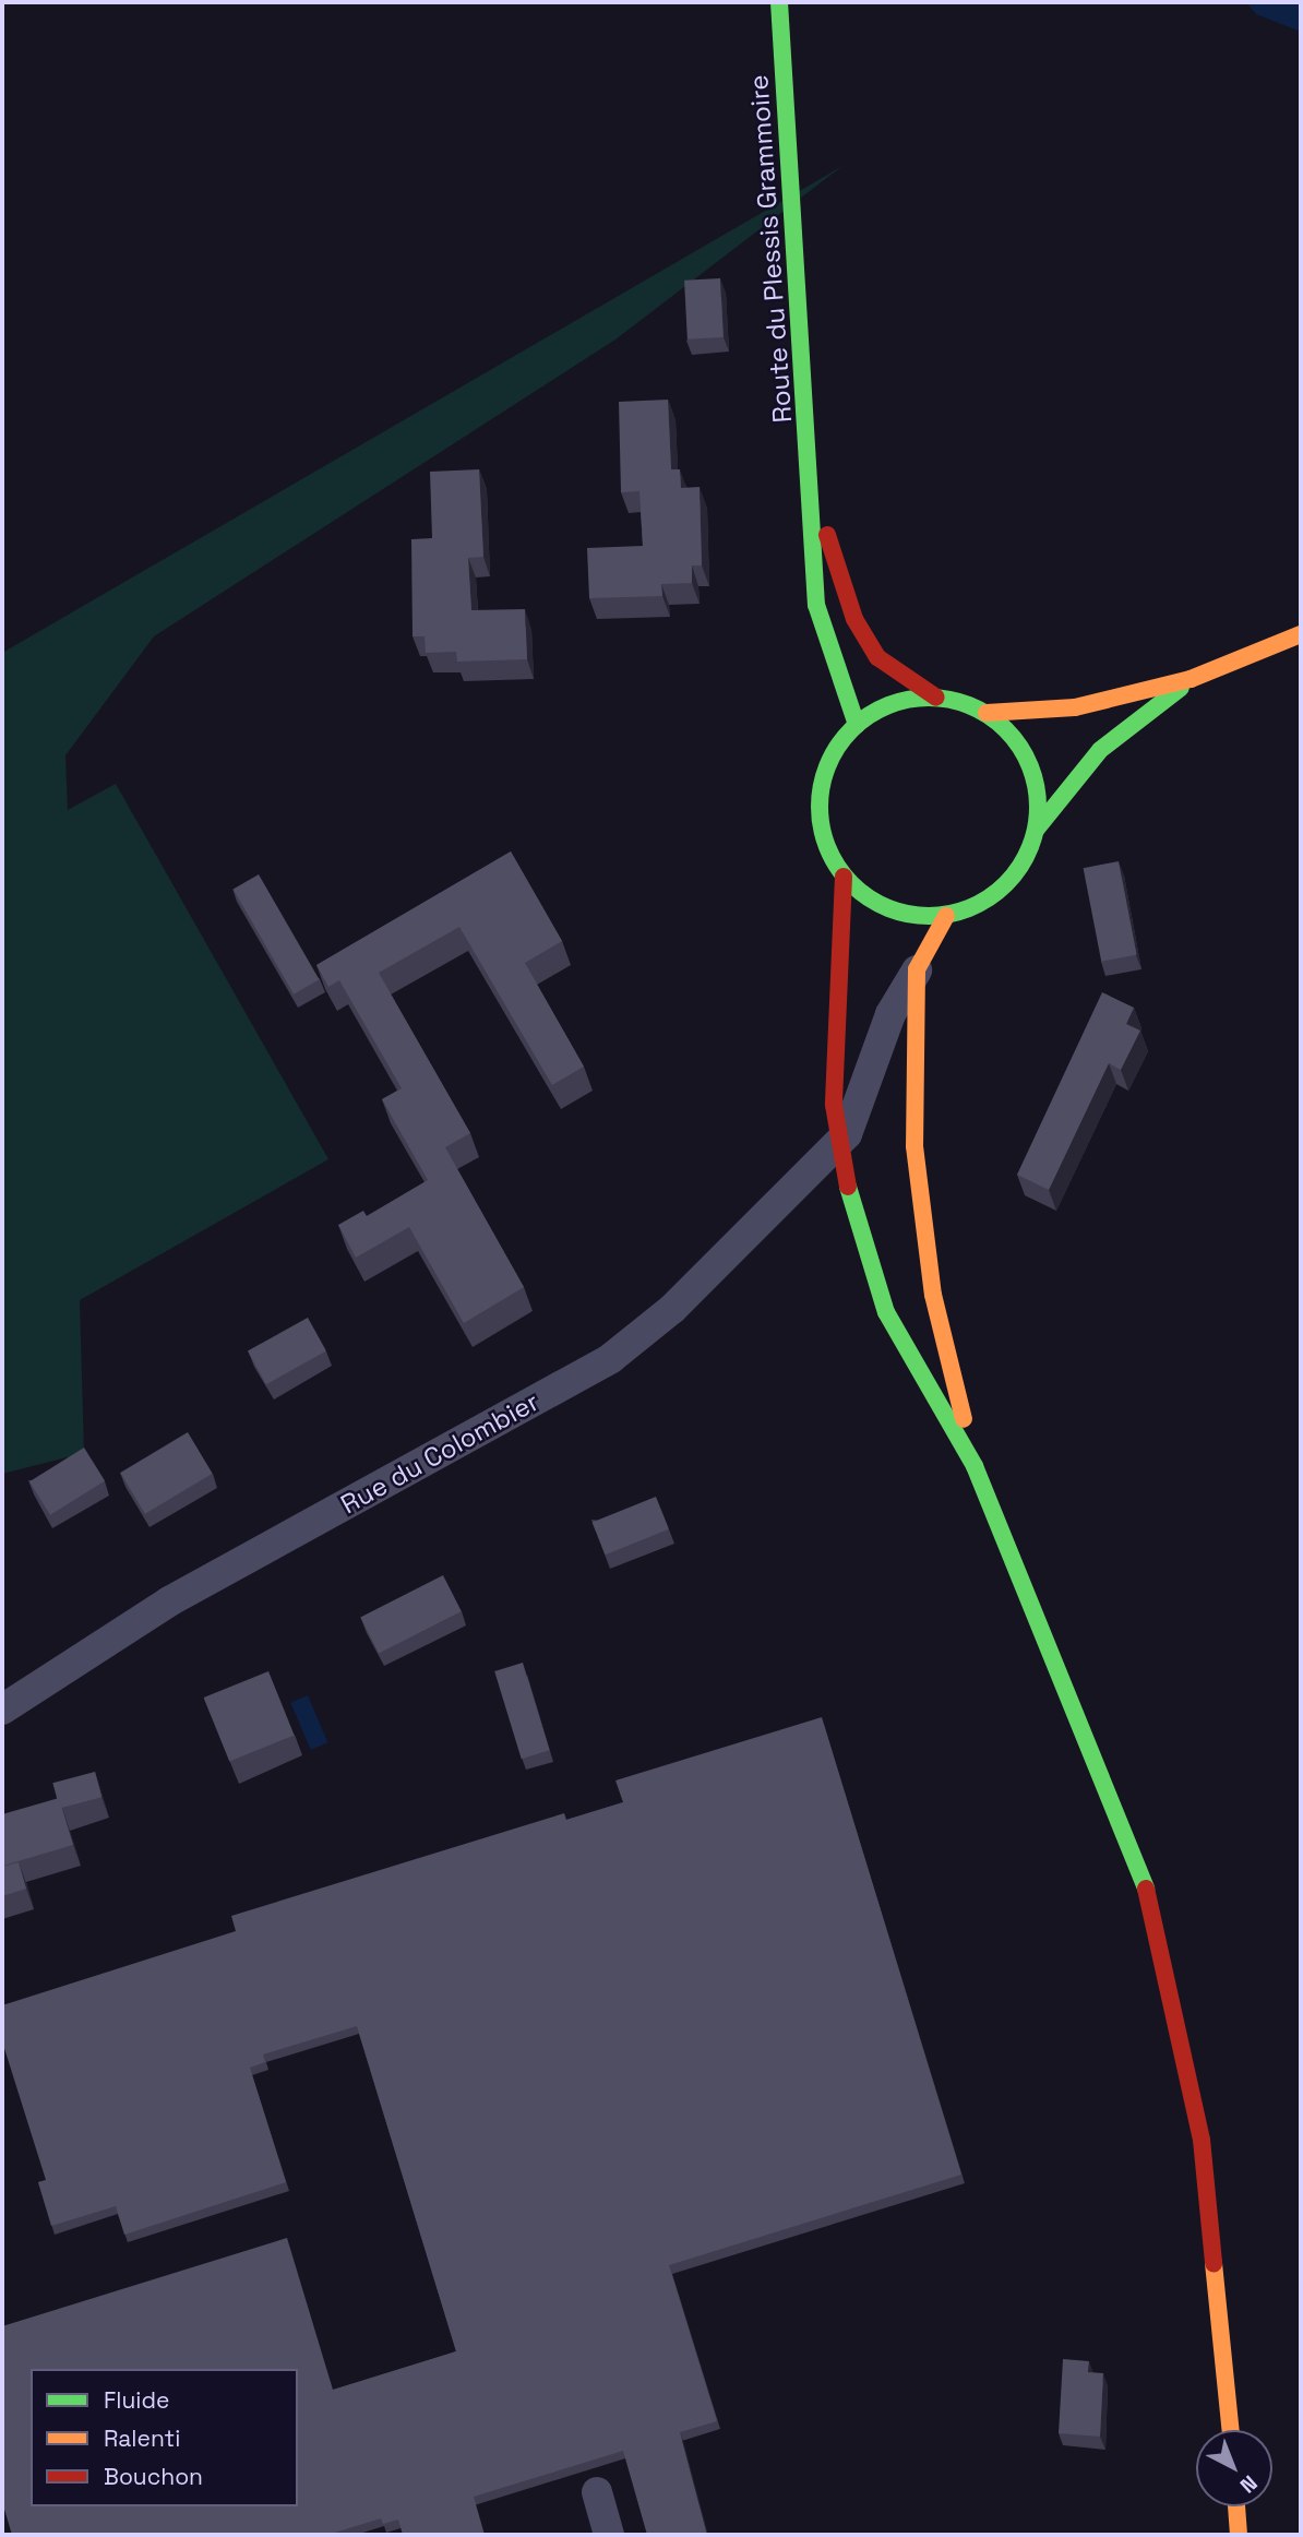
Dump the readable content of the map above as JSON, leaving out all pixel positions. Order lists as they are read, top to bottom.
{
  "streets": {
    "street": ["Route du Plessis Grammoire", "Rue du Colombier"]
  },
  "legend": ["Fluide", "Ralenti", "Bouchon"],
  "north": "bottom right"
}
